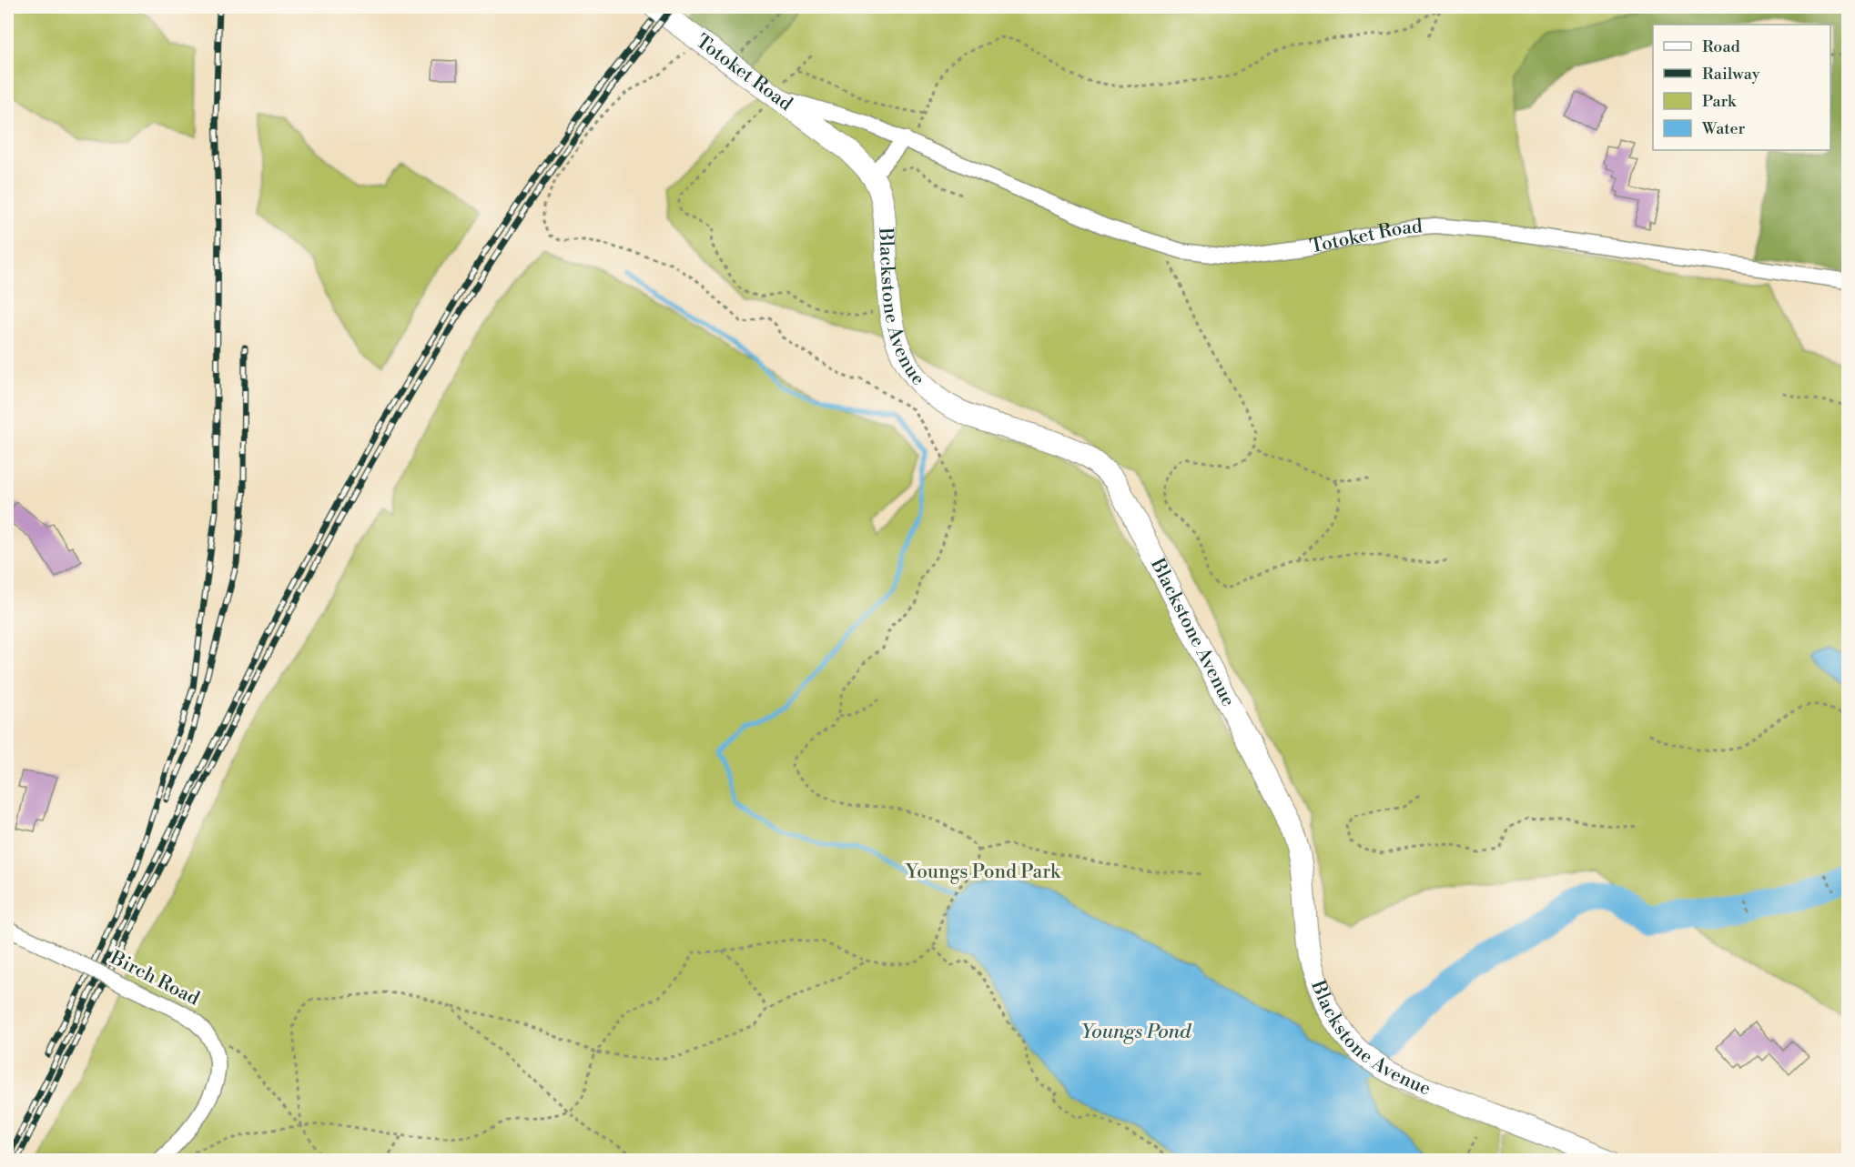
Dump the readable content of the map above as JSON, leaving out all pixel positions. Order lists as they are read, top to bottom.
{
  "streets": {
    "main road": ["Totoket Road", "Blackstone Avenue"],
    "street": ["Birch Road"]
  },
  "water": ["Youngs Pond"],
  "parks": ["Youngs Pond Park"],
  "legend": [
    "Road",
    "Railway",
    "Park",
    "Water"
  ]
}
